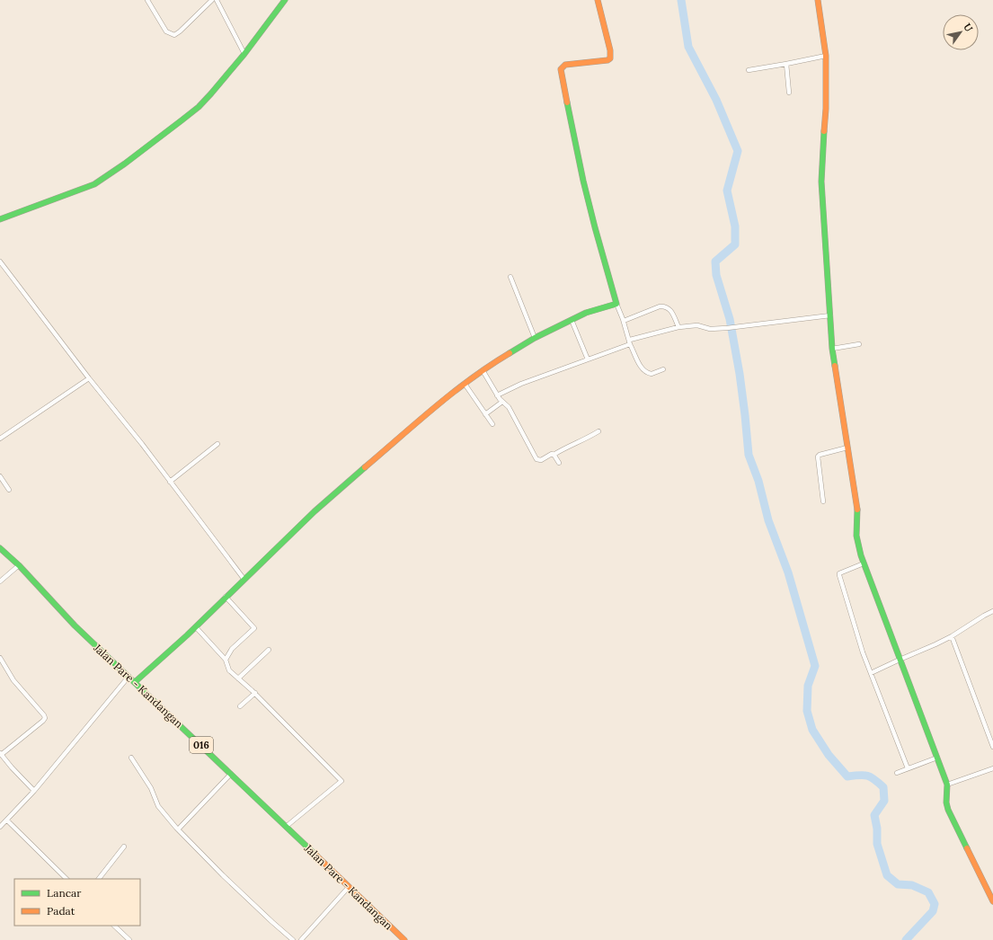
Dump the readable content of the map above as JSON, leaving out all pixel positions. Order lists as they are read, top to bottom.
{
  "streets": {
    "street": ["Jalan Pare - Kandangan", "016"]
  },
  "legend": ["Lancar", "Padat"],
  "north": "top right"
}
